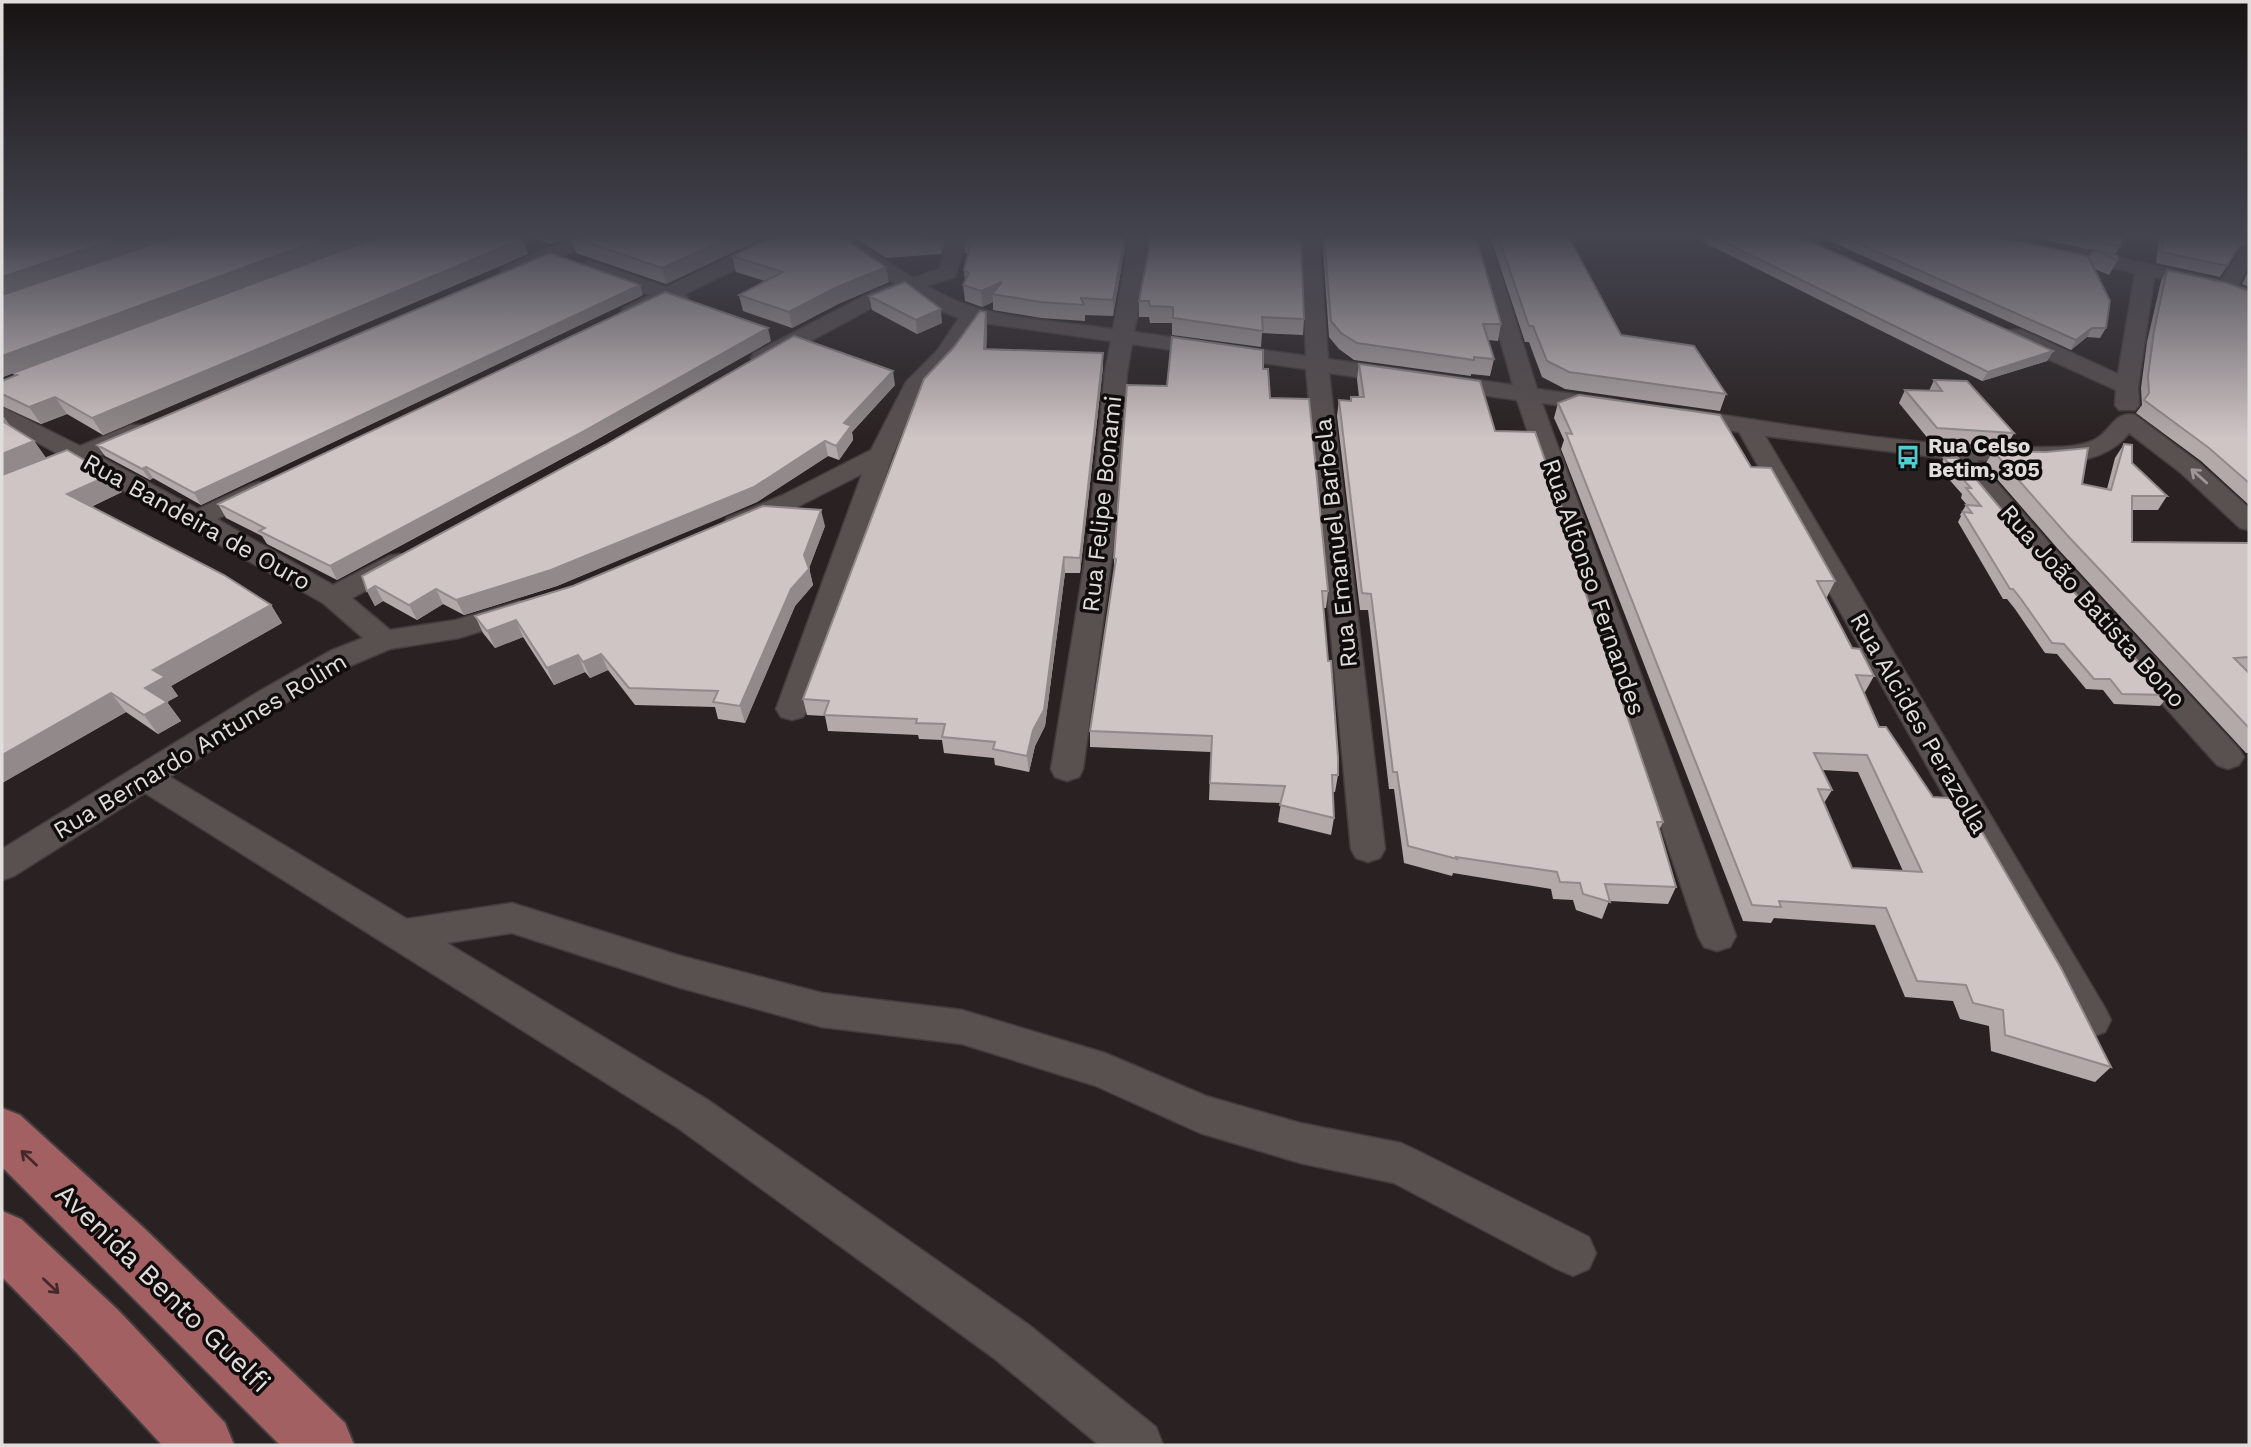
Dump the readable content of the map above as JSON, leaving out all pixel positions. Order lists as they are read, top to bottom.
{
  "streets": {
    "main road": ["Avenida Bento Guelfi"],
    "street": [
      "Rua Felipe Bonami",
      "Rua Bandeira de Ouro",
      "Rua Emanuel Barbela",
      "Rua Alfonso Fernandes",
      "Rua João Batista Bono",
      "Rua Alcides Perazolla",
      "Rua Bernardo Antunes Rolim"
    ]
  },
  "crossings": [
    ["Rua Bandeira de Ouro", "Rua Bernardo Antunes Rolim"]
  ],
  "places": {
    "bus stop": ["Rua Celso Betim, 305"]
  }
}
